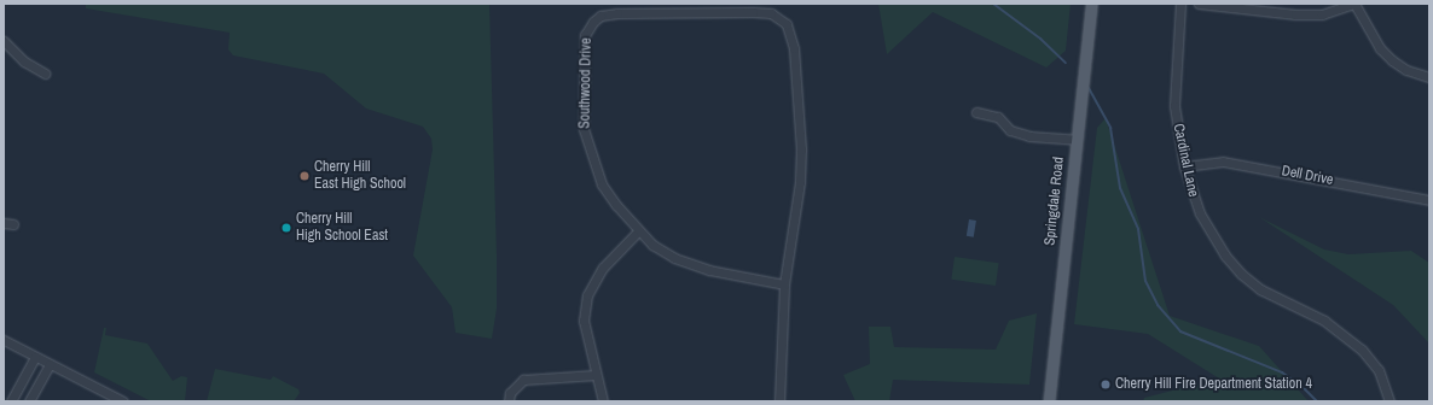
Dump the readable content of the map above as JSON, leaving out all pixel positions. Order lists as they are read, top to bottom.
{
  "streets": {
    "main road": ["Springdale Road"],
    "street": ["Southwood Drive", "Cardinal Lane", "Dell Drive"]
  },
  "crossings": [
    ["Cardinal Lane", "Dell Drive"]
  ],
  "places": ["Cherry Hill East High School", "Cherry Hill High School East", "Cherry Hill Fire Department Station 4"]
}
